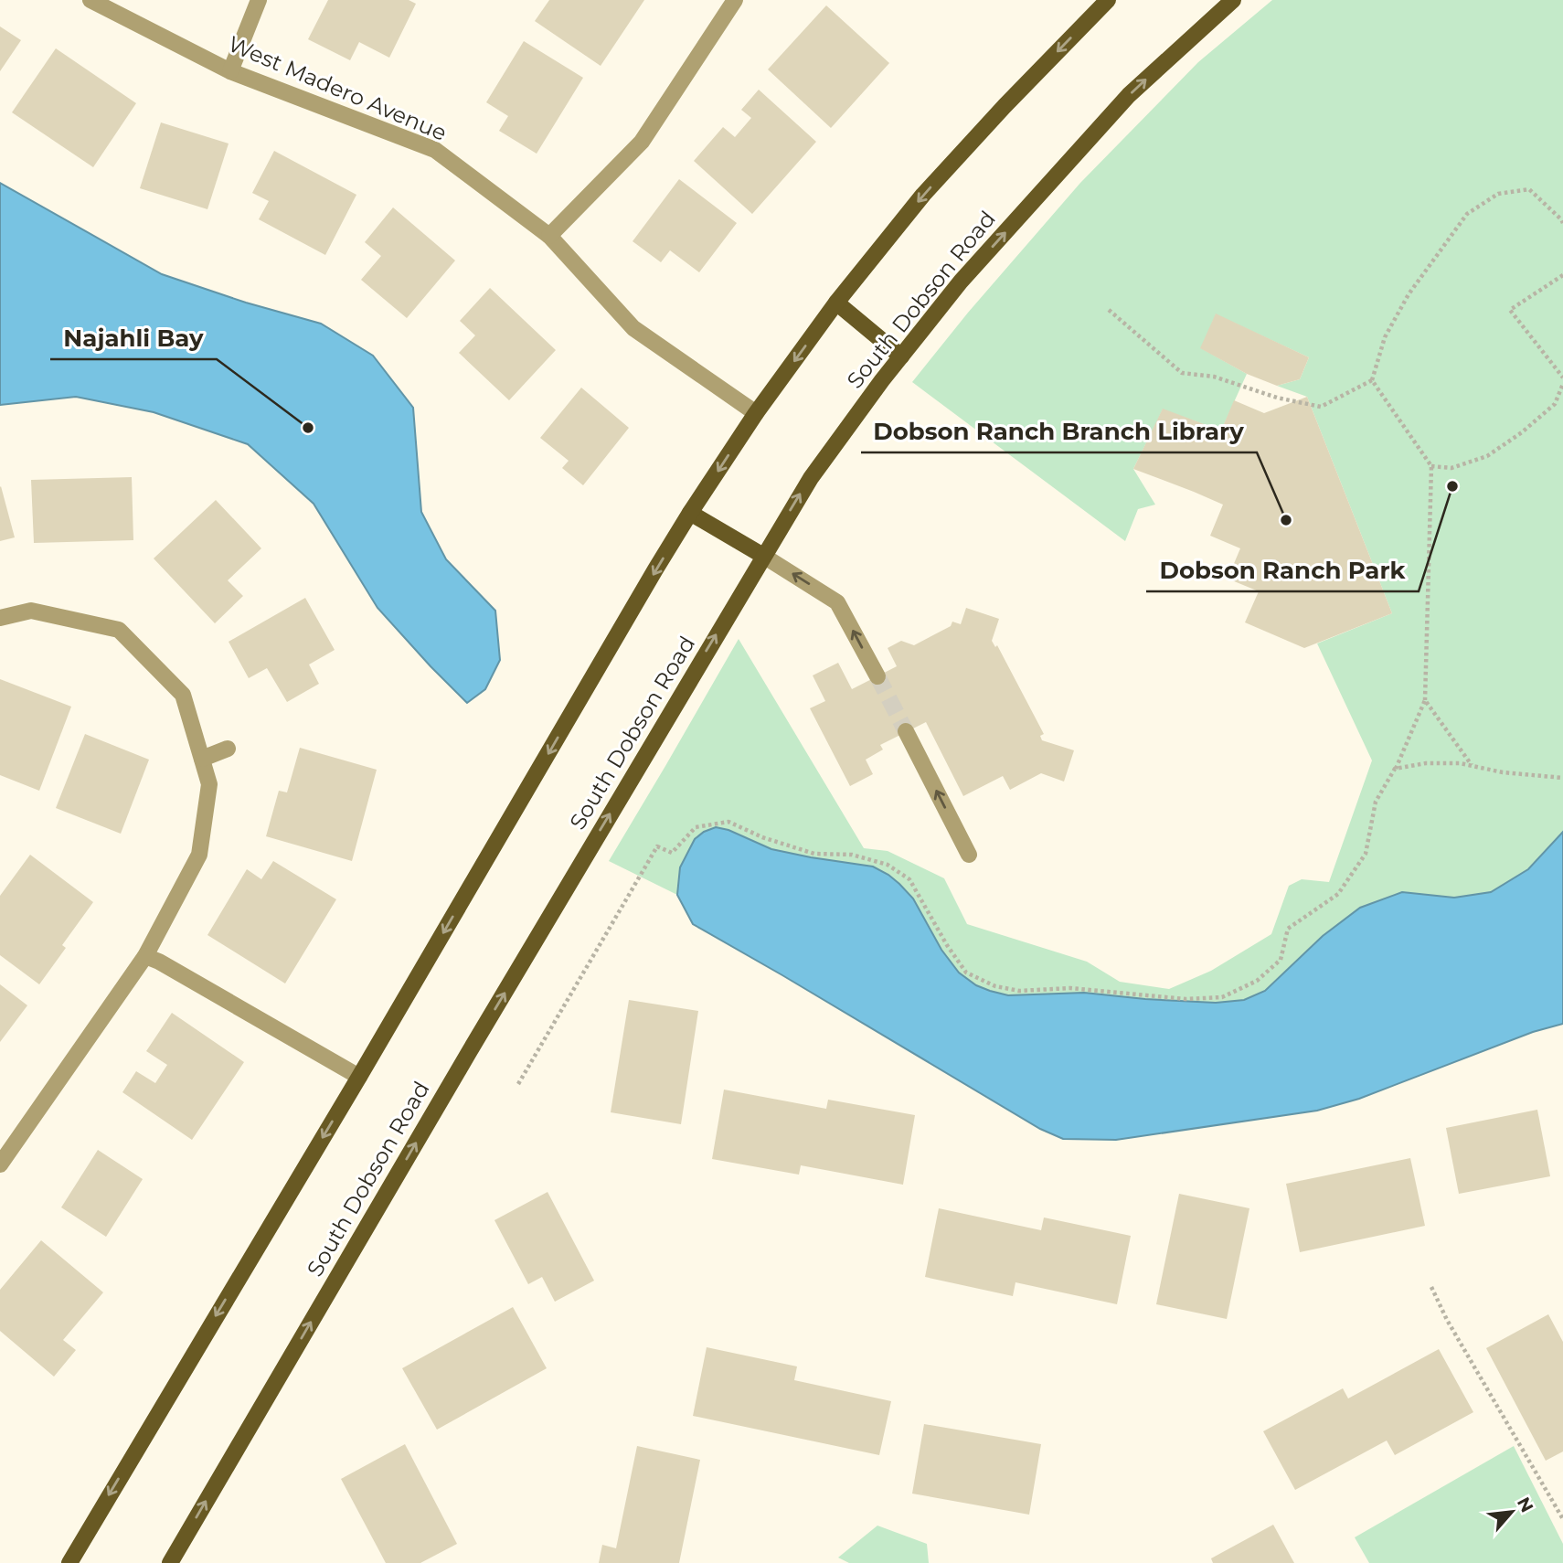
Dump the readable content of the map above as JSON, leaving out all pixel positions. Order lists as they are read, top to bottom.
{
  "streets": {
    "main road": ["South Dobson Road"],
    "street": ["West Madero Avenue"]
  },
  "places": ["Najahli Bay", "Dobson Ranch Park", "Dobson Ranch Branch Library"],
  "north": "top right"
}
